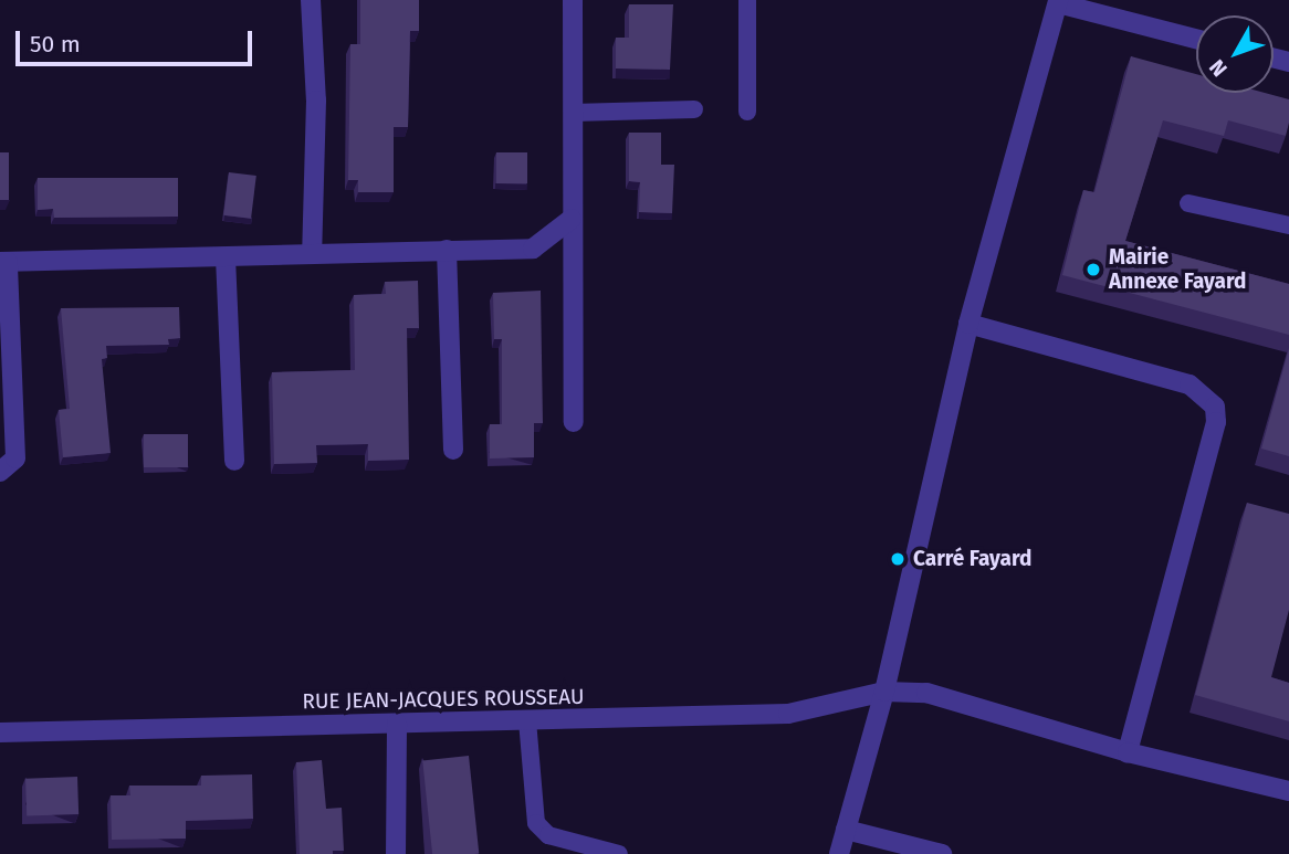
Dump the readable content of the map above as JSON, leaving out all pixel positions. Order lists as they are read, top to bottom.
{
  "streets": {
    "street": ["RUE JEAN-JACQUES ROUSSEAU"]
  },
  "places": ["Mairie Annexe Fayard", "Carré Fayard"],
  "scale_bar": "50 m",
  "north": "bottom left"
}
